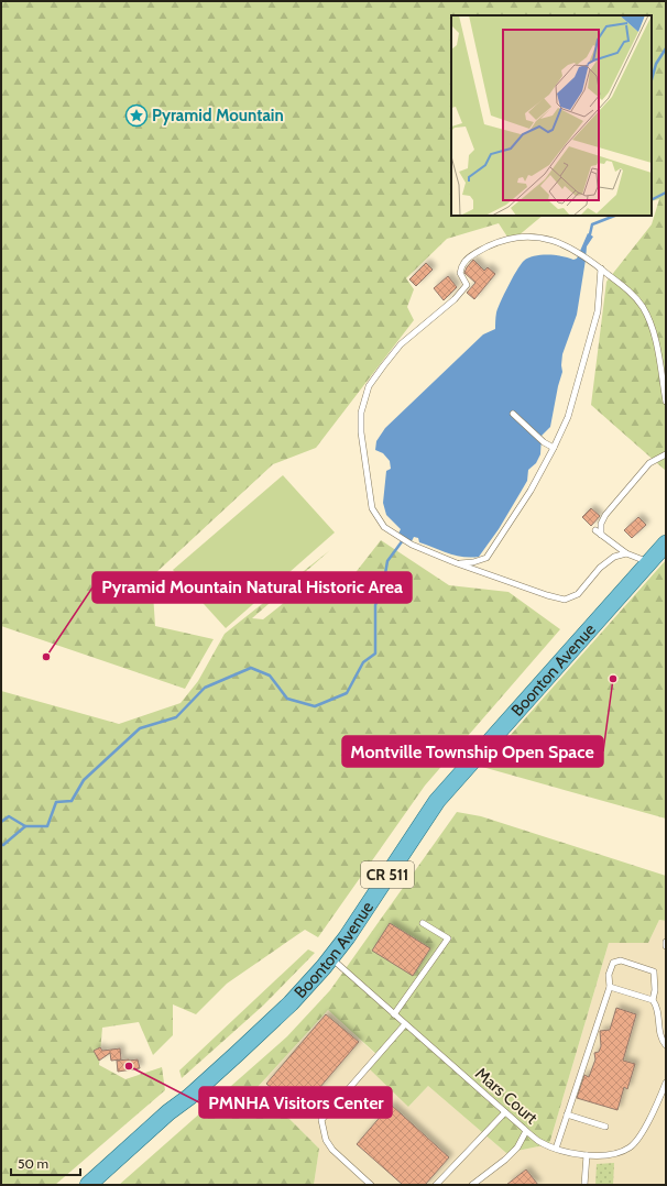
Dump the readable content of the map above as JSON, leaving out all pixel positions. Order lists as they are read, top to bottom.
{
  "streets": {
    "main road": ["Boonton Avenue", "CR 511"],
    "lane": ["Mars Court"]
  },
  "crossings": [
    ["Boonton Avenue", "Mars Court"]
  ],
  "places": {
    "place": ["Pyramid Mountain"],
    "other": ["Pyramid Mountain Natural Historic Area", "Montville Township Open Space", "PMNHA Visitors Center"]
  },
  "scale_bar": "50 m"
}
